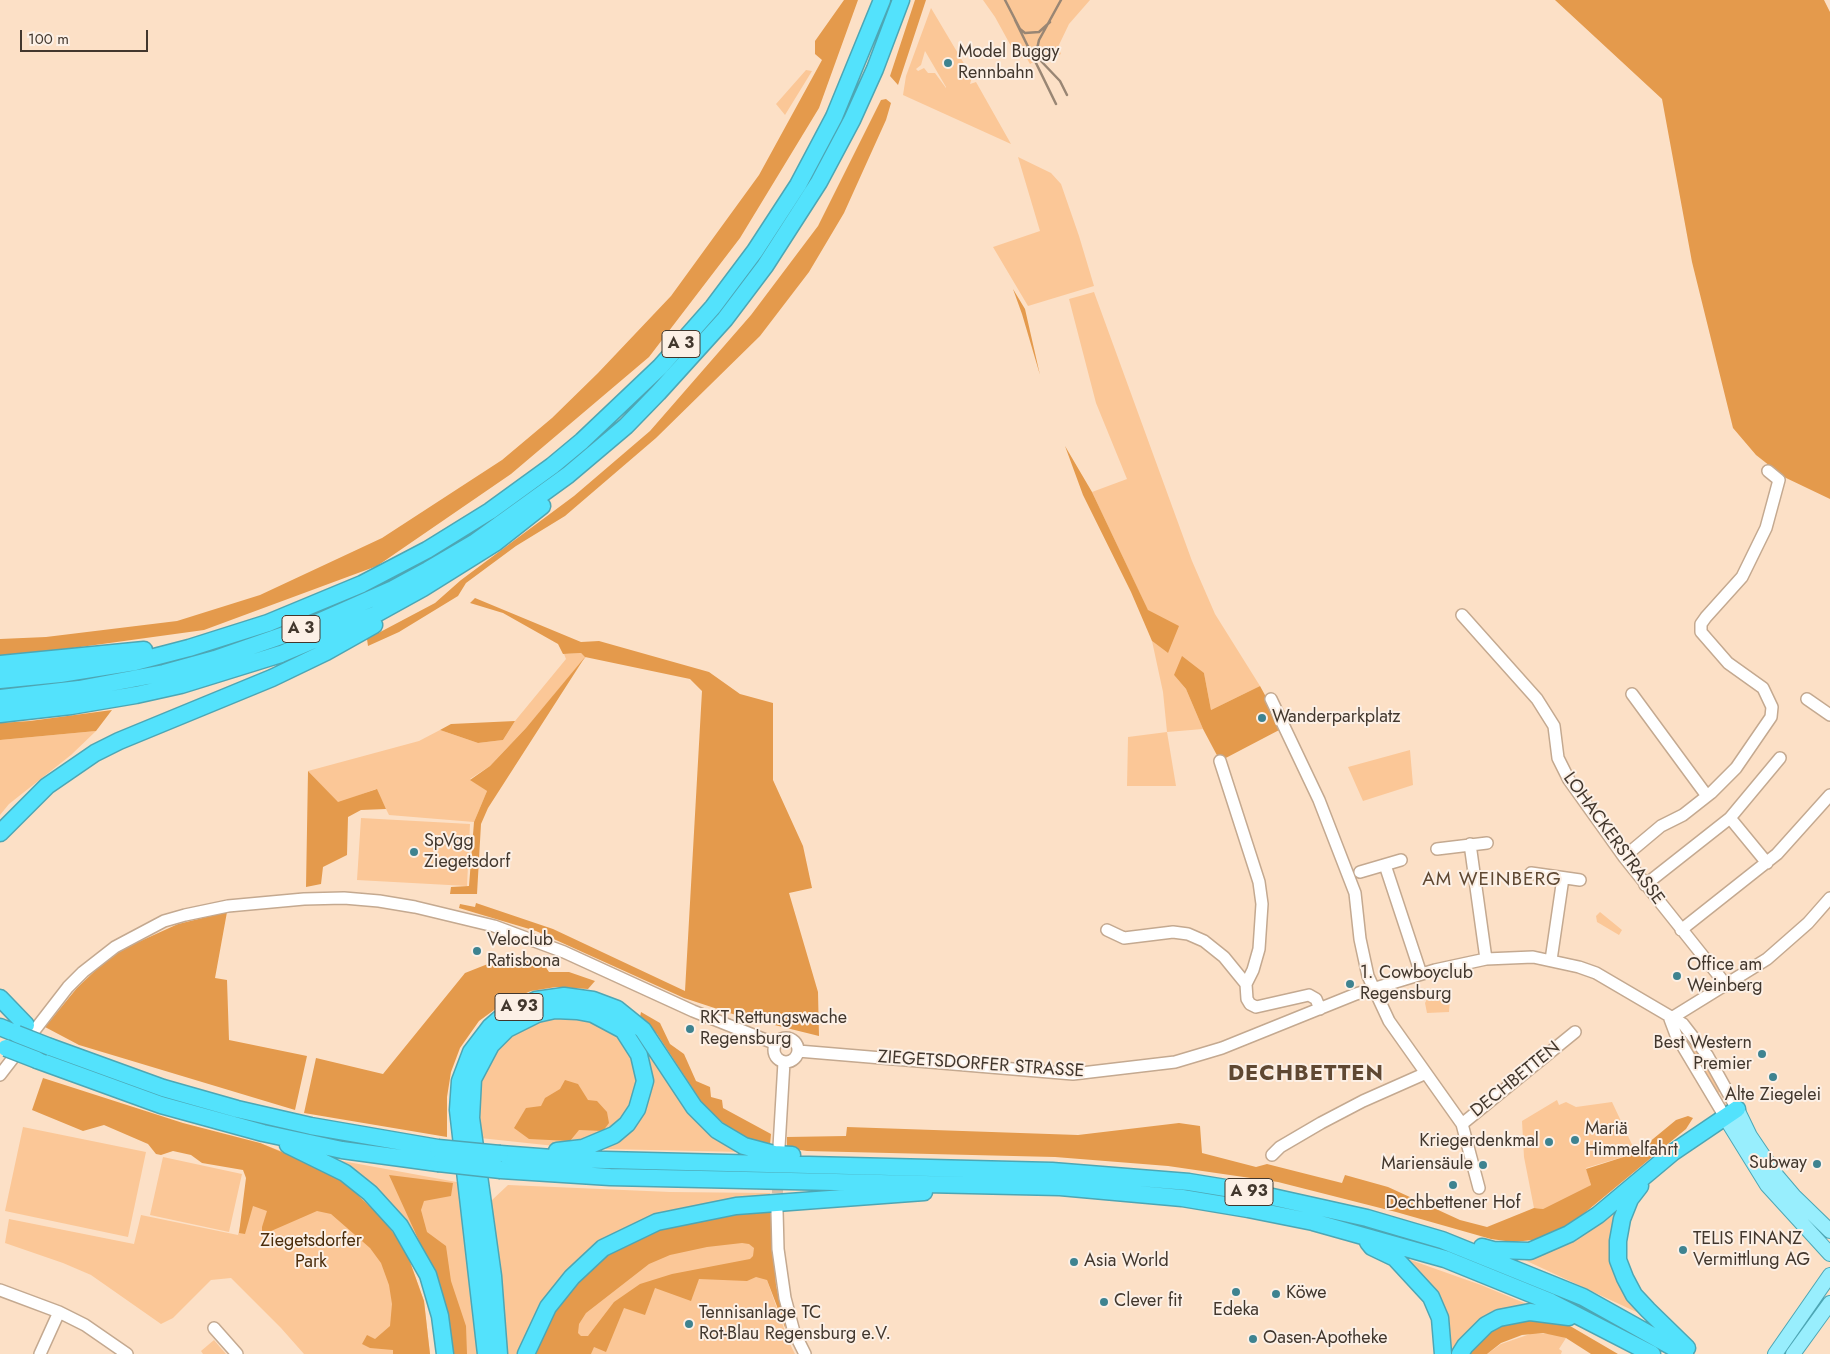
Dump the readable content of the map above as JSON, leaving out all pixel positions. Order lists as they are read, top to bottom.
{
  "streets": {
    "highway": ["A 3", "A 93"],
    "main road": ["ZIEGETSDORFER STRASSE"],
    "street": ["LOHACKERSTRASSE", "DECHBETTEN"]
  },
  "districts": ["AM WEINBERG", "DECHBETTEN"],
  "parks": ["Ziegetsdorfer Park"],
  "places": [
    "Model Buggy Rennbahn",
    "Wanderparkplatz",
    "SpVgg Ziegetsdorf",
    "Veloclub Ratisbona",
    "Office am Weinberg",
    "1. Cowboyclub Regensburg",
    "RKT Rettungswache Regensburg",
    "Best Western Premier",
    "Alte Ziegelei",
    "Mariä Himmelfahrt",
    "Kriegerdenkmal",
    "Subway",
    "Mariensäule",
    "Dechbettener Hof",
    "TELIS FINANZ Vermittlung AG",
    "Asia World",
    "Edeka",
    "Köwe",
    "Clever fit",
    "Tennisanlage TC Rot-Blau Regensburg e.V.",
    "Oasen-Apotheke"
  ],
  "scale_bar": "100 m"
}
